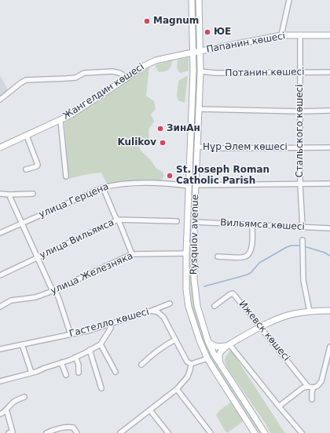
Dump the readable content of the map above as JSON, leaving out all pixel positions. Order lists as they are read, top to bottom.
{
  "streets": {
    "main road": ["Папанин көшесі", "Жангелдин көшесі", "Rysqulov avenue"],
    "street": [
      "Потанин көшесі",
      "Стальского көшесі",
      "Нұр Әлем көшесі",
      "улица Герцена",
      "Вильямса көшесі",
      "улица Вильямса",
      "улица Железняка",
      "Гастелло көшесі",
      "Ижевск көшесі"
    ]
  },
  "crossings": [
    ["Папанин көшесі", "Жангелдин көшесі"],
    ["Папанин көшесі", "Стальского көшесі"],
    ["Папанин көшесі", "Rysqulov avenue"],
    ["Потанин көшесі", "Стальского көшесі"],
    ["Потанин көшесі", "Rysqulov avenue"],
    ["Жангелдин көшесі", "Rysqulov avenue"],
    ["Стальского көшесі", "Нұр Әлем көшесі"],
    ["Стальского көшесі", "Вильямса көшесі"],
    ["Нұр Әлем көшесі", "Rysqulov avenue"],
    ["улица Герцена", "Rysqulov avenue"],
    ["Вильямса көшесі", "Rysqulov avenue"],
    ["Rysqulov avenue", "улица Железняка"]
  ],
  "places": [
    "Magnum",
    "ЮЕ",
    "ЗинАн",
    "Kulikov",
    "St. Joseph Roman Catholic Parish"
  ]
}
